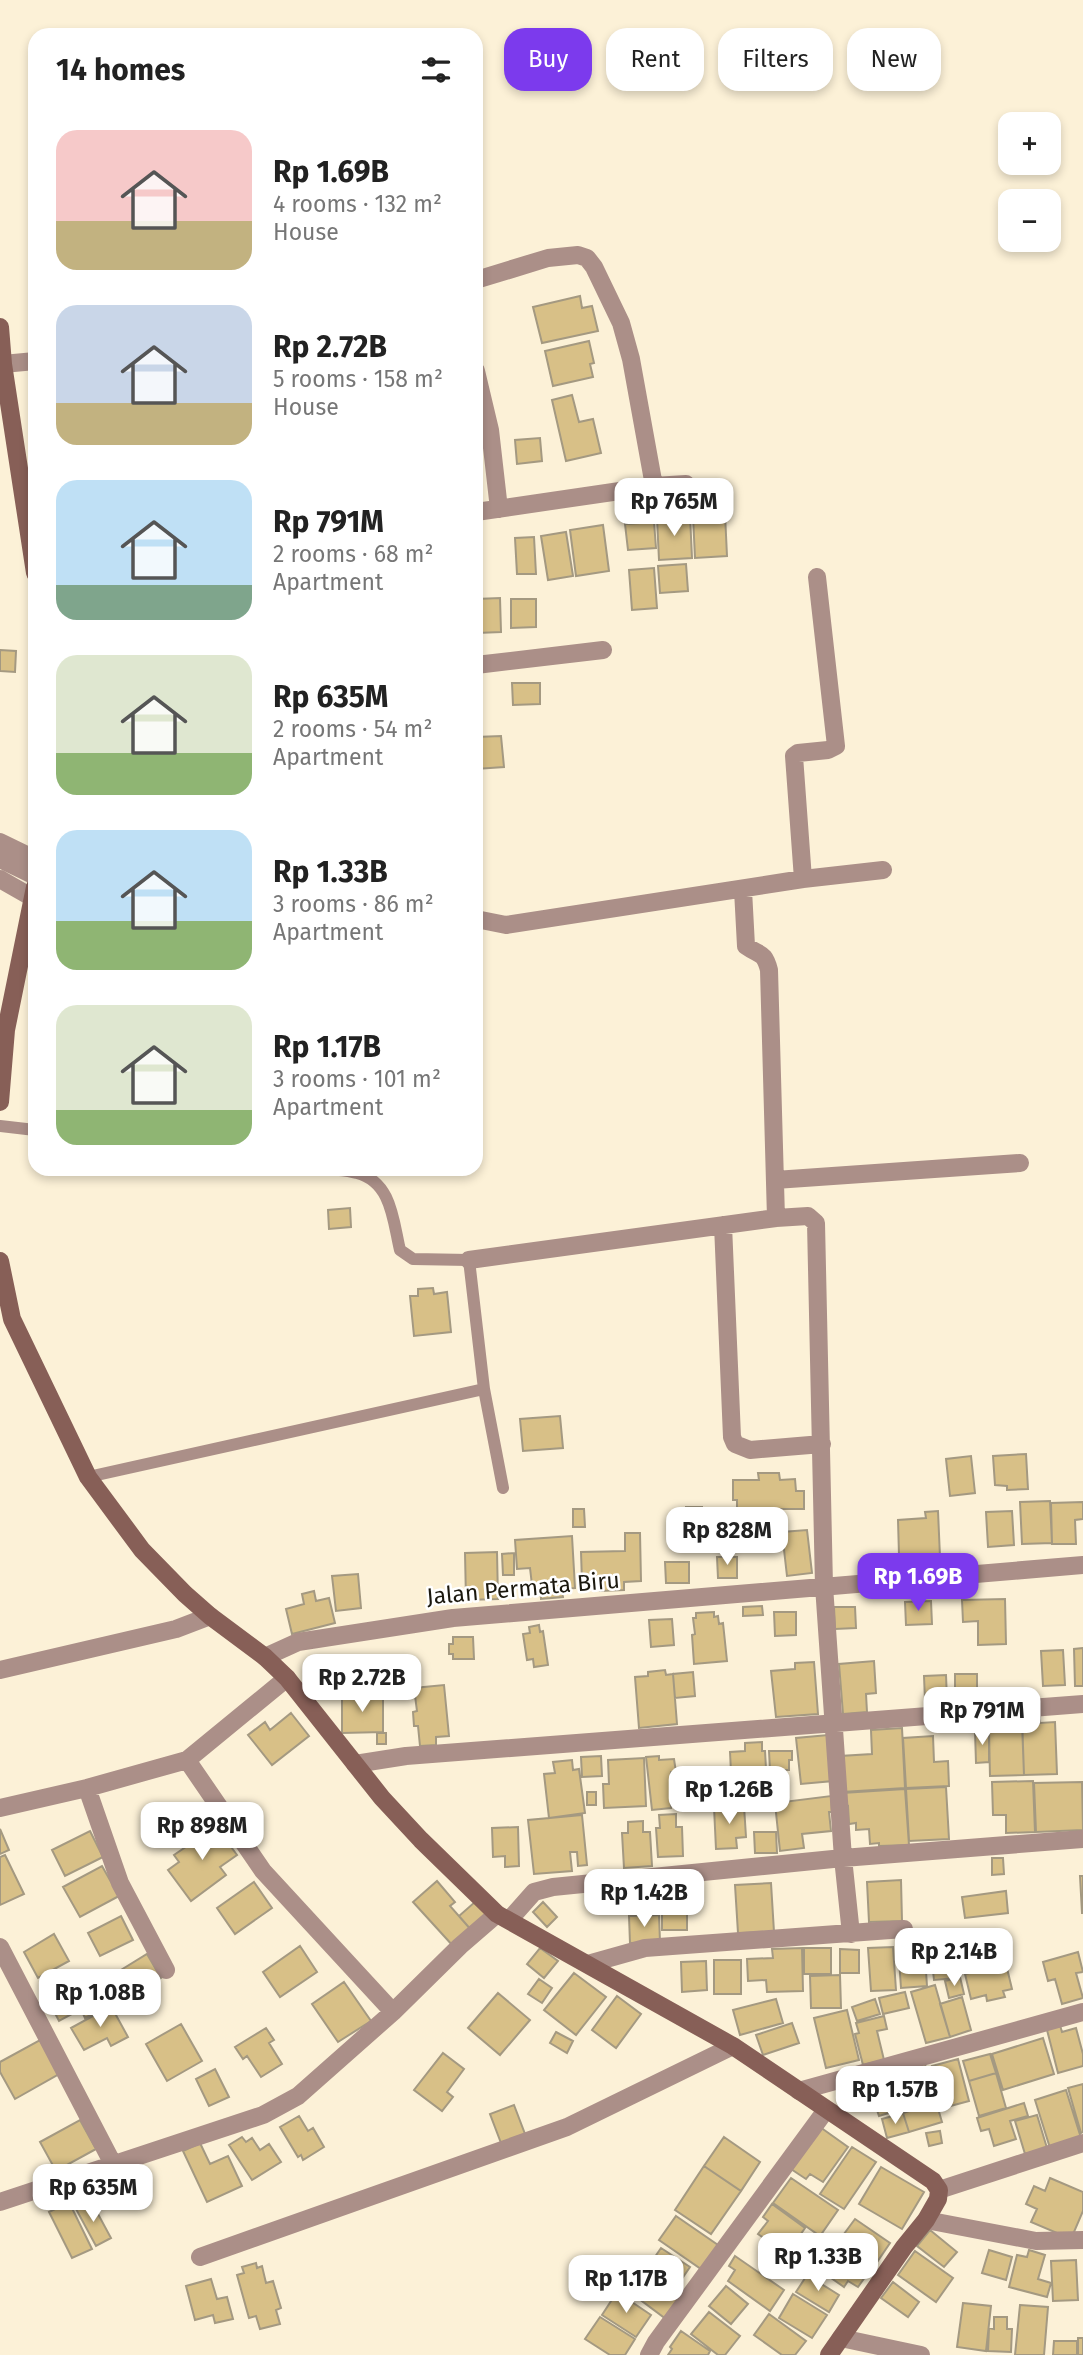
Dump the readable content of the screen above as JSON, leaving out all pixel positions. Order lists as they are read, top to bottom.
{
  "streets": {
    "street": ["Jalan Permata Biru"]
  },
  "page": {
    "chip": [
      "Buy",
      "Rent",
      "Filters",
      "New"
    ],
    "heading": "14 homes",
    "map_buttons": ["+", "−"],
    "list": [
      {
        "name": "Rp 1.69B",
        "note": "4 rooms · 132 m² · House"
      },
      {
        "name": "Rp 2.72B",
        "note": "5 rooms · 158 m² · House"
      },
      {
        "name": "Rp 791M",
        "note": "2 rooms · 68 m² · Apartment"
      },
      {
        "name": "Rp 635M",
        "note": "2 rooms · 54 m² · Apartment"
      },
      {
        "name": "Rp 1.33B",
        "note": "3 rooms · 86 m² · Apartment"
      },
      {
        "name": "Rp 1.17B",
        "note": "3 rooms · 101 m² · Apartment"
      }
    ],
    "price": [
      "Rp 765M",
      "Rp 828M",
      "Rp 1.69B",
      "Rp 2.72B",
      "Rp 791M",
      "Rp 1.26B",
      "Rp 898M",
      "Rp 1.42B",
      "Rp 2.14B",
      "Rp 1.08B",
      "Rp 1.57B",
      "Rp 635M",
      "Rp 1.33B",
      "Rp 1.17B"
    ]
  }
}
